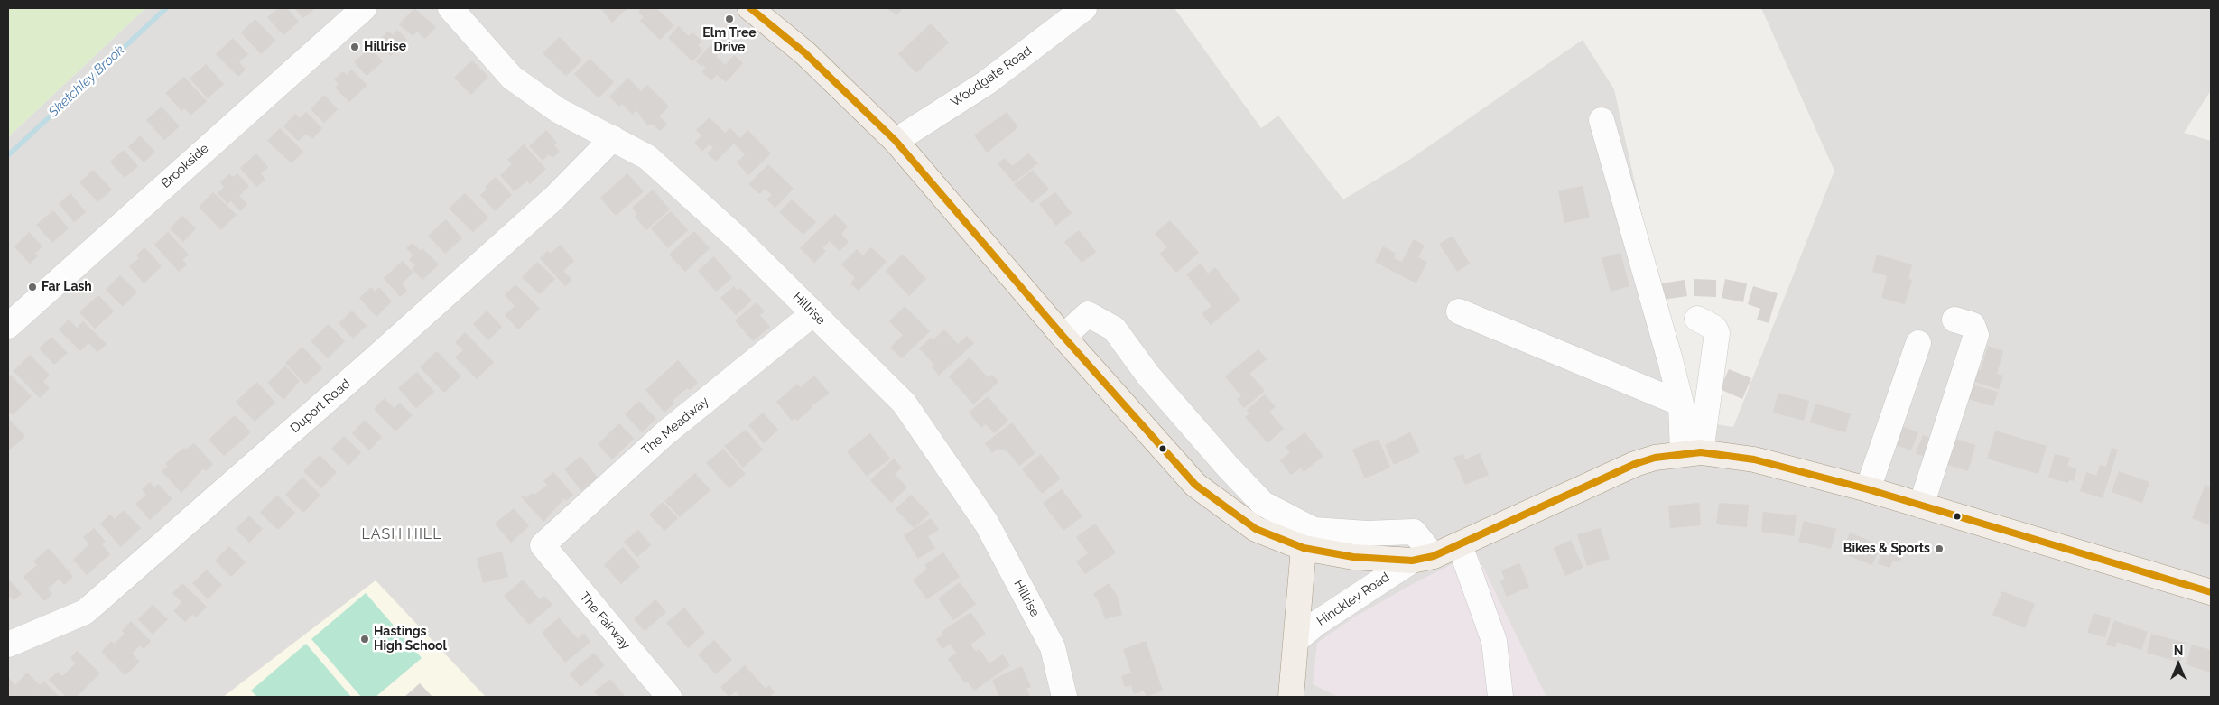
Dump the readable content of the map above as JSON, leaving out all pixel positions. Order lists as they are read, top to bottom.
{
  "streets": {
    "main road": ["Hinckley Road"],
    "street": [
      "Woodgate Road",
      "Brookside",
      "Hillrise",
      "Duport Road",
      "The Meadway",
      "The Fairway"
    ]
  },
  "crossings": [
    ["Hillrise", "Duport Road"],
    ["Hillrise", "The Meadway"],
    ["The Meadway", "The Fairway"]
  ],
  "districts": ["LASH HILL"],
  "water": ["Sketchley Brook"],
  "places": [
    "Elm Tree Drive",
    "Hillrise",
    "Far Lash",
    "Bikes & Sports",
    "Hastings High School"
  ],
  "north": "top"
}
